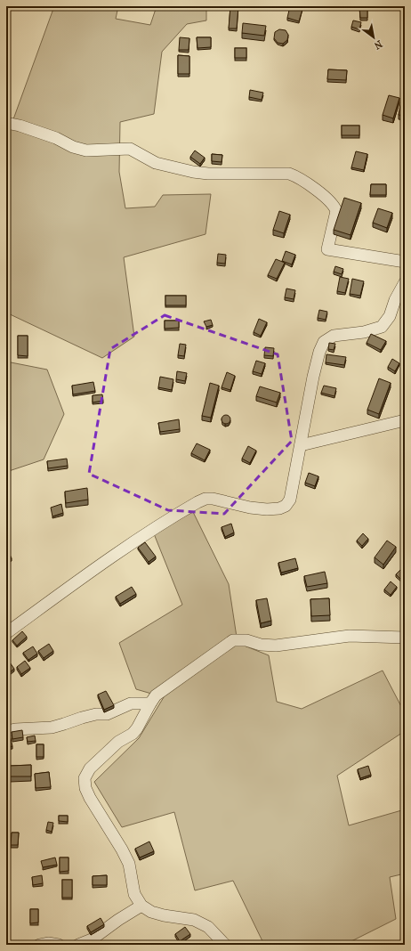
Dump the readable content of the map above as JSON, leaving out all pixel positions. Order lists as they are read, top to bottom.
{
  "north": "bottom right"
}
